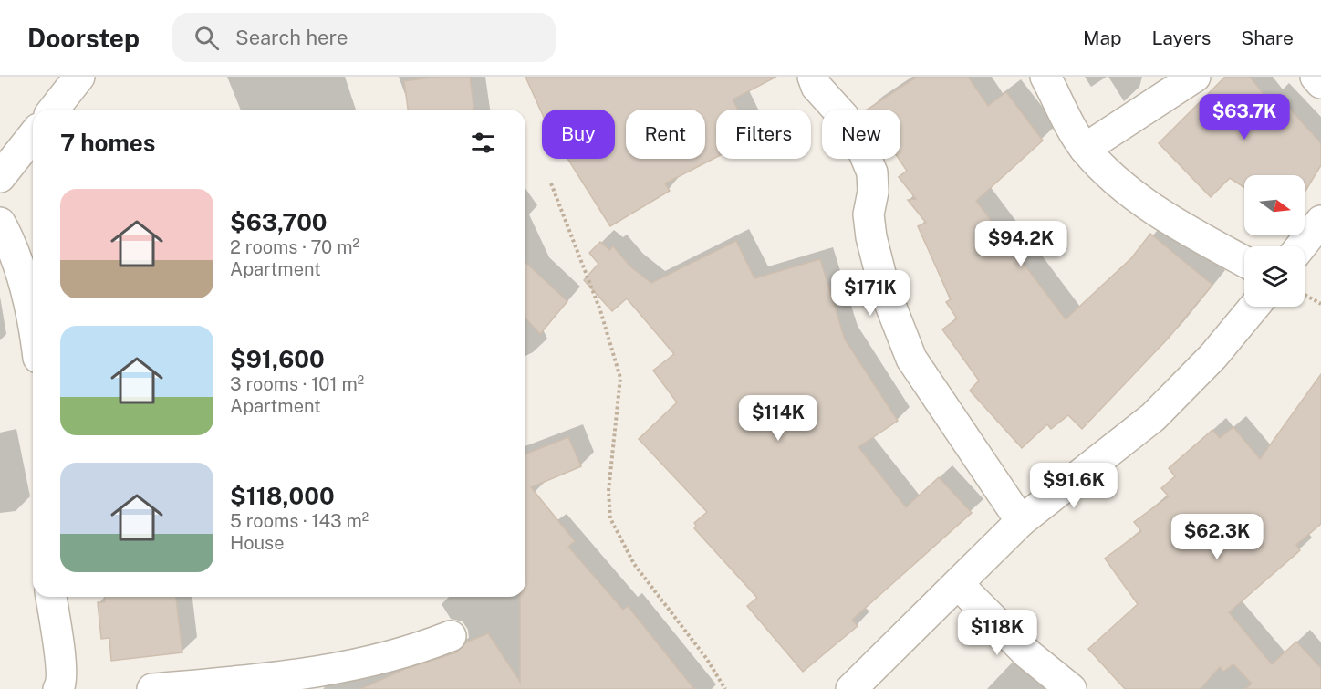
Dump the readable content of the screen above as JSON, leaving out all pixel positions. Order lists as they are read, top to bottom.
{
  "north": "right",
  "page": {
    "header": "Doorstep",
    "search": "Search here",
    "nav": ["Map", "Layers", "Share"],
    "price": [
      "$63.7K",
      "$94.2K",
      "$171K",
      "$114K",
      "$91.6K",
      "$62.3K",
      "$118K"
    ],
    "chip": [
      "Buy",
      "Rent",
      "Filters",
      "New"
    ],
    "heading": "7 homes",
    "list": [
      {
        "name": "$63,700",
        "note": "2 rooms · 70 m² · Apartment"
      },
      {
        "name": "$91,600",
        "note": "3 rooms · 101 m² · Apartment"
      },
      {
        "name": "$118,000",
        "note": "5 rooms · 143 m² · House"
      }
    ]
  }
}
